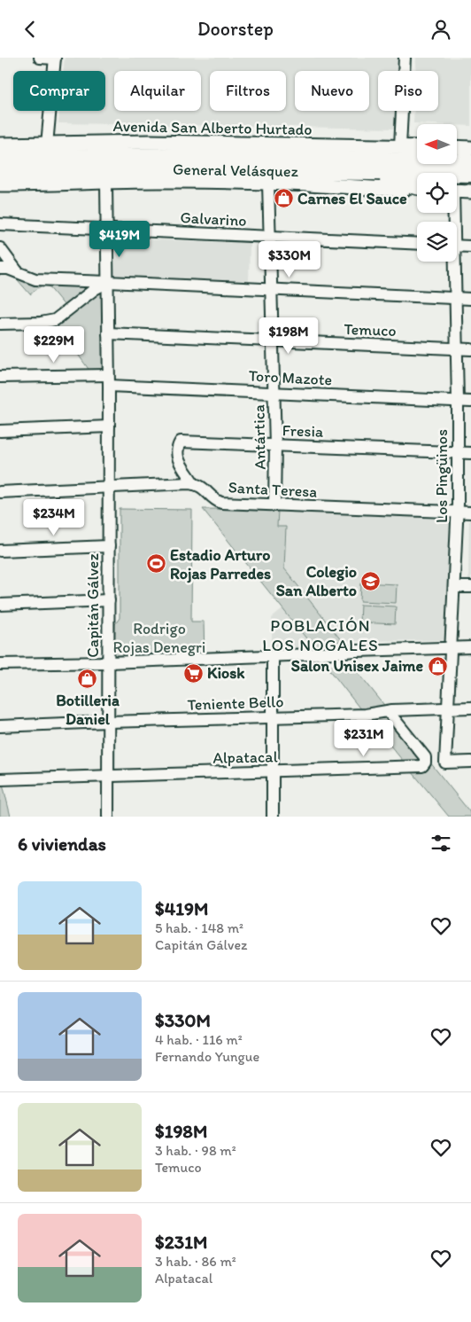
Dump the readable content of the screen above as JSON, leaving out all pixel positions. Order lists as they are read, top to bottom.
{
  "streets": {
    "highway": ["General Velásquez"],
    "main road": ["Avenida San Alberto Hurtado"],
    "street": [
      "Galvarino",
      "Temuco",
      "Toro Mazote",
      "Fresia",
      "Antártica",
      "Los Pingüinos",
      "Santa Teresa",
      "Capitán Gálvez",
      "Teniente Bello",
      "Alpatacal"
    ]
  },
  "crossings": [
    ["Galvarino", "Antártica"],
    ["Galvarino", "Capitán Gálvez"],
    ["Temuco", "Antártica"],
    ["Temuco", "Los Pingüinos"],
    ["Temuco", "Capitán Gálvez"],
    ["Toro Mazote", "Antártica"],
    ["Toro Mazote", "Los Pingüinos"],
    ["Toro Mazote", "Capitán Gálvez"],
    ["Fresia", "Antártica"],
    ["Fresia", "Los Pingüinos"],
    ["Fresia", "Santa Teresa"],
    ["Antártica", "Santa Teresa"],
    ["Los Pingüinos", "Santa Teresa"],
    ["Los Pingüinos", "Teniente Bello"],
    ["Capitán Gálvez", "Teniente Bello"],
    ["Capitán Gálvez", "Alpatacal"],
    ["Teniente Bello", "Alpatacal"]
  ],
  "districts": ["POBLACIÓN LOS NOGALES"],
  "parks": ["Rodrigo Rojas Denegri"],
  "places": {
    "shop": ["Carnes El Sauce", "Salon Unisex Jaime", "Botilleria Daniel"],
    "sports": ["Estadio Arturo Rojas Parredes"],
    "school or university": ["Colegio San Alberto"],
    "supermarket": ["Kiosk"]
  },
  "north": "left",
  "page": {
    "header": "Doorstep",
    "chip": [
      "Comprar",
      "Alquilar",
      "Filtros",
      "Nuevo",
      "Piso"
    ],
    "price": [
      "$419M",
      "$330M",
      "$198M",
      "$229M",
      "$234M",
      "$231M"
    ],
    "heading": "6 viviendas",
    "list": [
      {
        "name": "$419M",
        "note": "5 hab. · 148 m² · Capitán Gálvez"
      },
      {
        "name": "$330M",
        "note": "4 hab. · 116 m² · Fernando Yungue"
      },
      {
        "name": "$198M",
        "note": "3 hab. · 98 m² · Temuco"
      },
      {
        "name": "$231M",
        "note": "3 hab. · 86 m² · Alpatacal"
      }
    ]
  }
}
